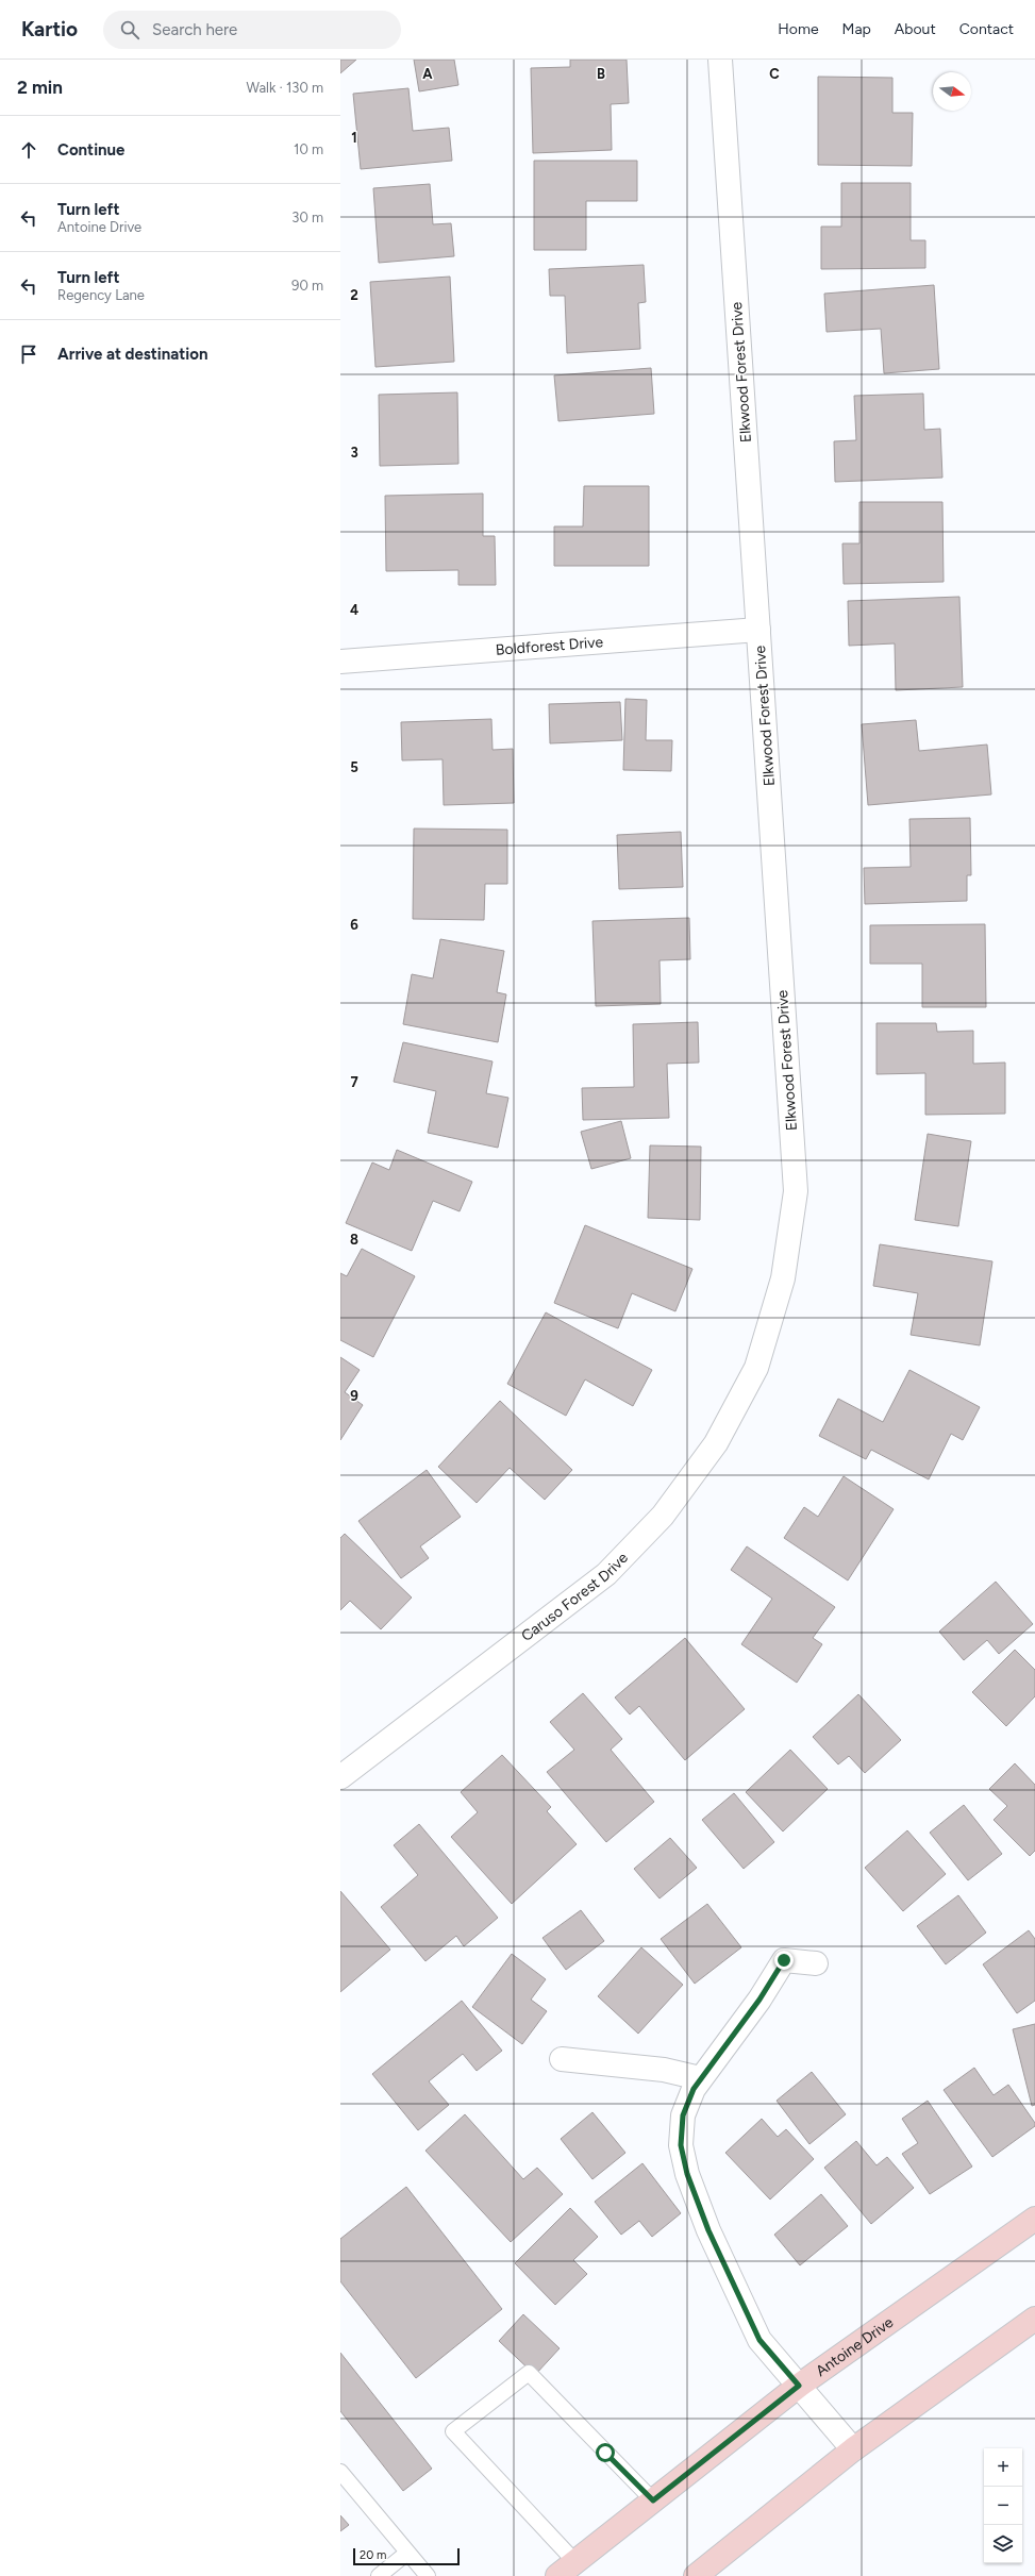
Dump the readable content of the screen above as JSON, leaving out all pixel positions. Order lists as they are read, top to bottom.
{
  "streets": {
    "main road": ["Antoine Drive"],
    "street": ["Elkwood Forest Drive", "Boldforest Drive", "Caruso Forest Drive"]
  },
  "crossings": [
    ["Elkwood Forest Drive", "Boldforest Drive"],
    ["Elkwood Forest Drive", "Caruso Forest Drive"]
  ],
  "scale_bar": "20 m",
  "north": "right",
  "page": {
    "header": "Kartio",
    "search": "Search here",
    "nav": [
      "Home",
      "Map",
      "About",
      "Contact"
    ],
    "heading": ["2 min", "Walk · 130 m"],
    "list": [
      ["Continue", "10 m"],
      ["Turn left", "Antoine Drive", "30 m"],
      ["Turn left", "Regency Lane", "90 m"],
      "Arrive at destination"
    ],
    "map_buttons": ["+", "−"],
    "scale": "20 m"
  },
  "grid": {
    "columns": ["A", "B", "C"],
    "rows": [
      "1",
      "2",
      "3",
      "4",
      "5",
      "6",
      "7",
      "8",
      "9"
    ]
  }
}
